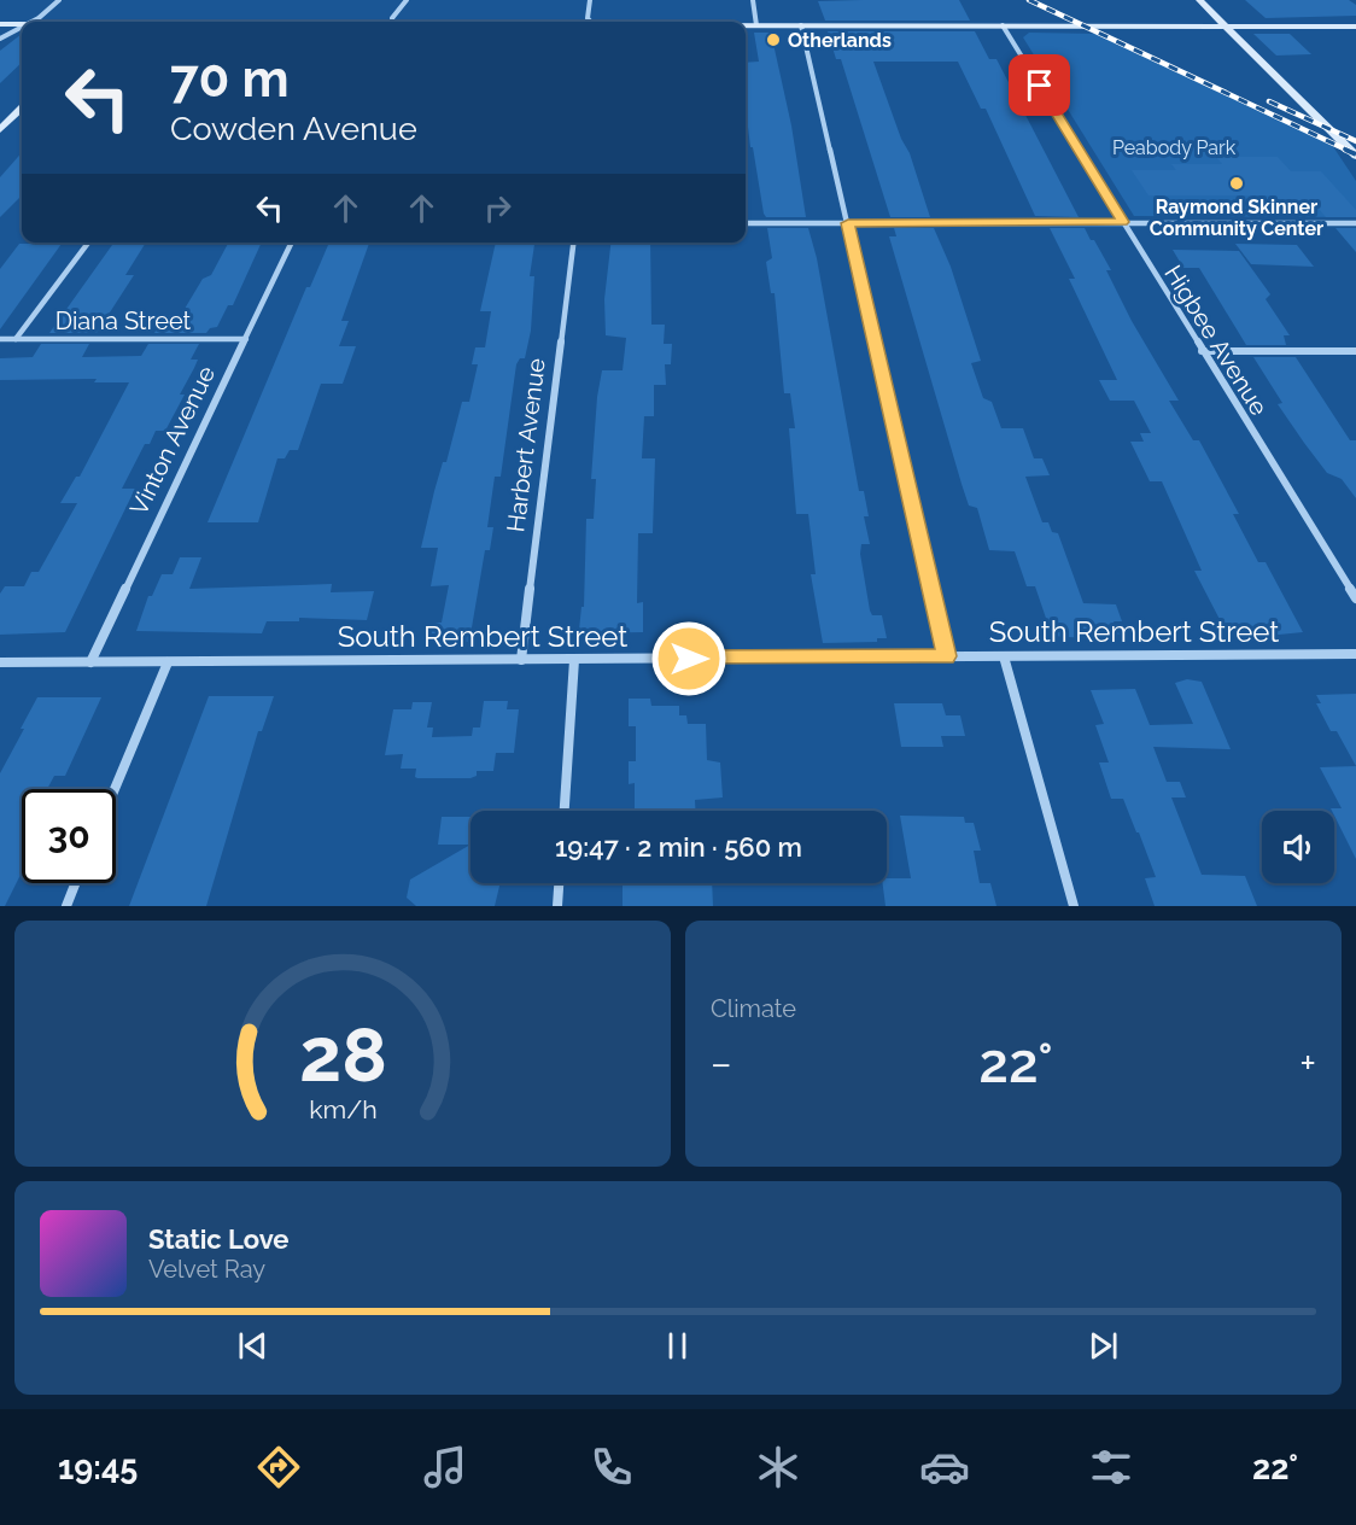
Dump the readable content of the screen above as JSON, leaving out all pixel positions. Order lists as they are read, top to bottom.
{
  "streets": {
    "street": [
      "Diana Street",
      "Higbee Avenue",
      "Vinton Avenue",
      "Harbert Avenue",
      "South Rembert Street"
    ]
  },
  "crossings": [
    ["Diana Street", "Vinton Avenue"],
    ["Vinton Avenue", "South Rembert Street"],
    ["Harbert Avenue", "South Rembert Street"]
  ],
  "parks": ["Peabody Park"],
  "places": ["Otherlands", "Raymond Skinner Community Center"],
  "page": {
    "turn": ["70 m", "Cowden Avenue"],
    "limit": "30",
    "trip": "19:47 · 2 min · 560 m",
    "tile": "Climate",
    "heat": ["−", "22°", "+"],
    "song": ["Static Love", "Velvet Ray"],
    "tabs": ["19:45", "22°"],
    "gauge": ["28", "km/h"]
  }
}
